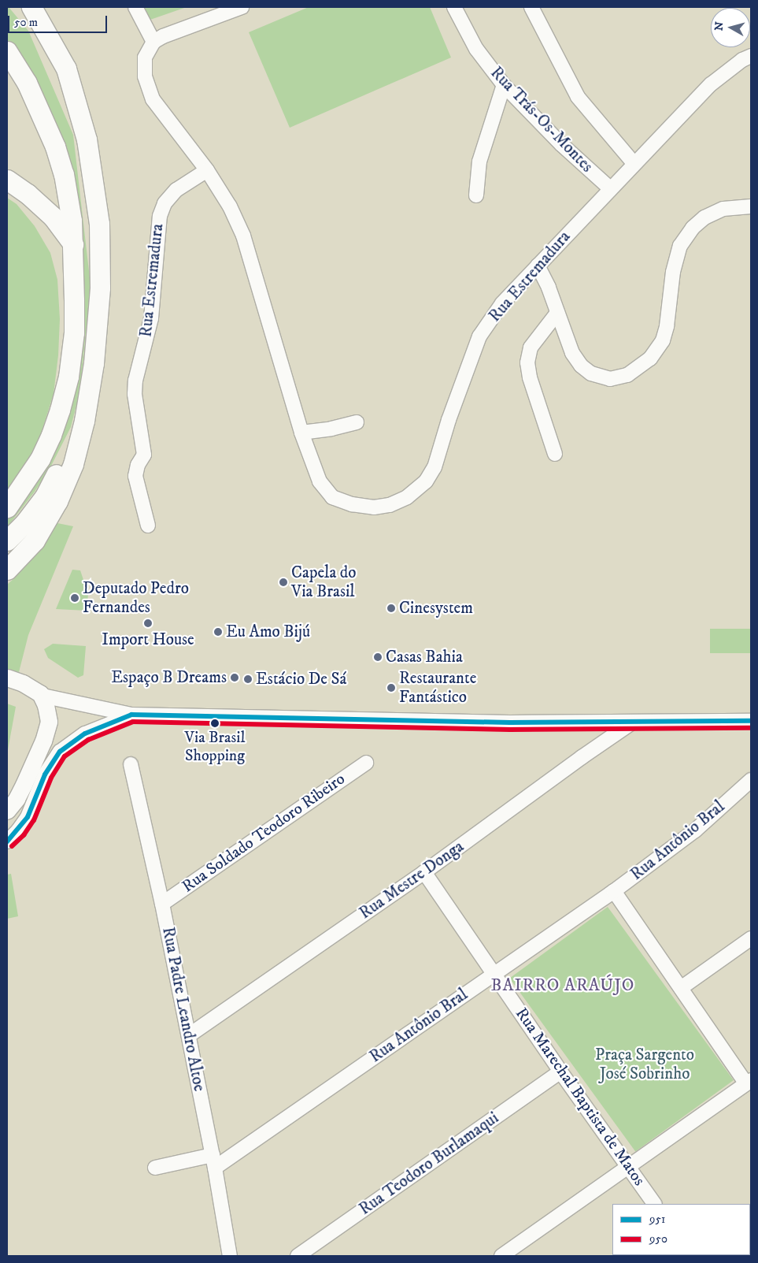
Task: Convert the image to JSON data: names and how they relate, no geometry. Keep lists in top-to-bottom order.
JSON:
{
  "streets": {
    "street": [
      "Rua Trás-Os-Montes",
      "Rua Estremadura",
      "Rua Soldado Teodoro Ribeiro",
      "Rua Antônio Bral",
      "Rua Mestre Donga",
      "Rua Padre Leandro Altoe",
      "Rua Marechal Baptista de Matos",
      "Rua Teodoro Burlamaqui"
    ]
  },
  "crossings": [
    ["Rua Trás-Os-Montes", "Rua Estremadura"],
    ["Rua Soldado Teodoro Ribeiro", "Rua Padre Leandro Altoe"],
    ["Rua Antônio Bral", "Rua Padre Leandro Altoe"],
    ["Rua Antônio Bral", "Rua Marechal Baptista de Matos"],
    ["Rua Mestre Donga", "Rua Padre Leandro Altoe"],
    ["Rua Mestre Donga", "Rua Marechal Baptista de Matos"],
    ["Rua Marechal Baptista de Matos", "Rua Teodoro Burlamaqui"]
  ],
  "districts": ["BAIRRO ARAÚJO"],
  "parks": ["Praça Sargento José Sobrinho"],
  "places": [
    "Capela do Via Brasil",
    "Deputado Pedro Fernandes",
    "Cinesystem",
    "Import House",
    "Eu Amo Bijú",
    "Casas Bahia",
    "Espaço B Dreams",
    "Estácio De Sá",
    "Restaurante Fantástico",
    "Via Brasil Shopping"
  ],
  "lines": ["transit line 951", "transit line 950"],
  "legend": ["951", "950"],
  "scale_bar": "50 m",
  "north": "left"
}
